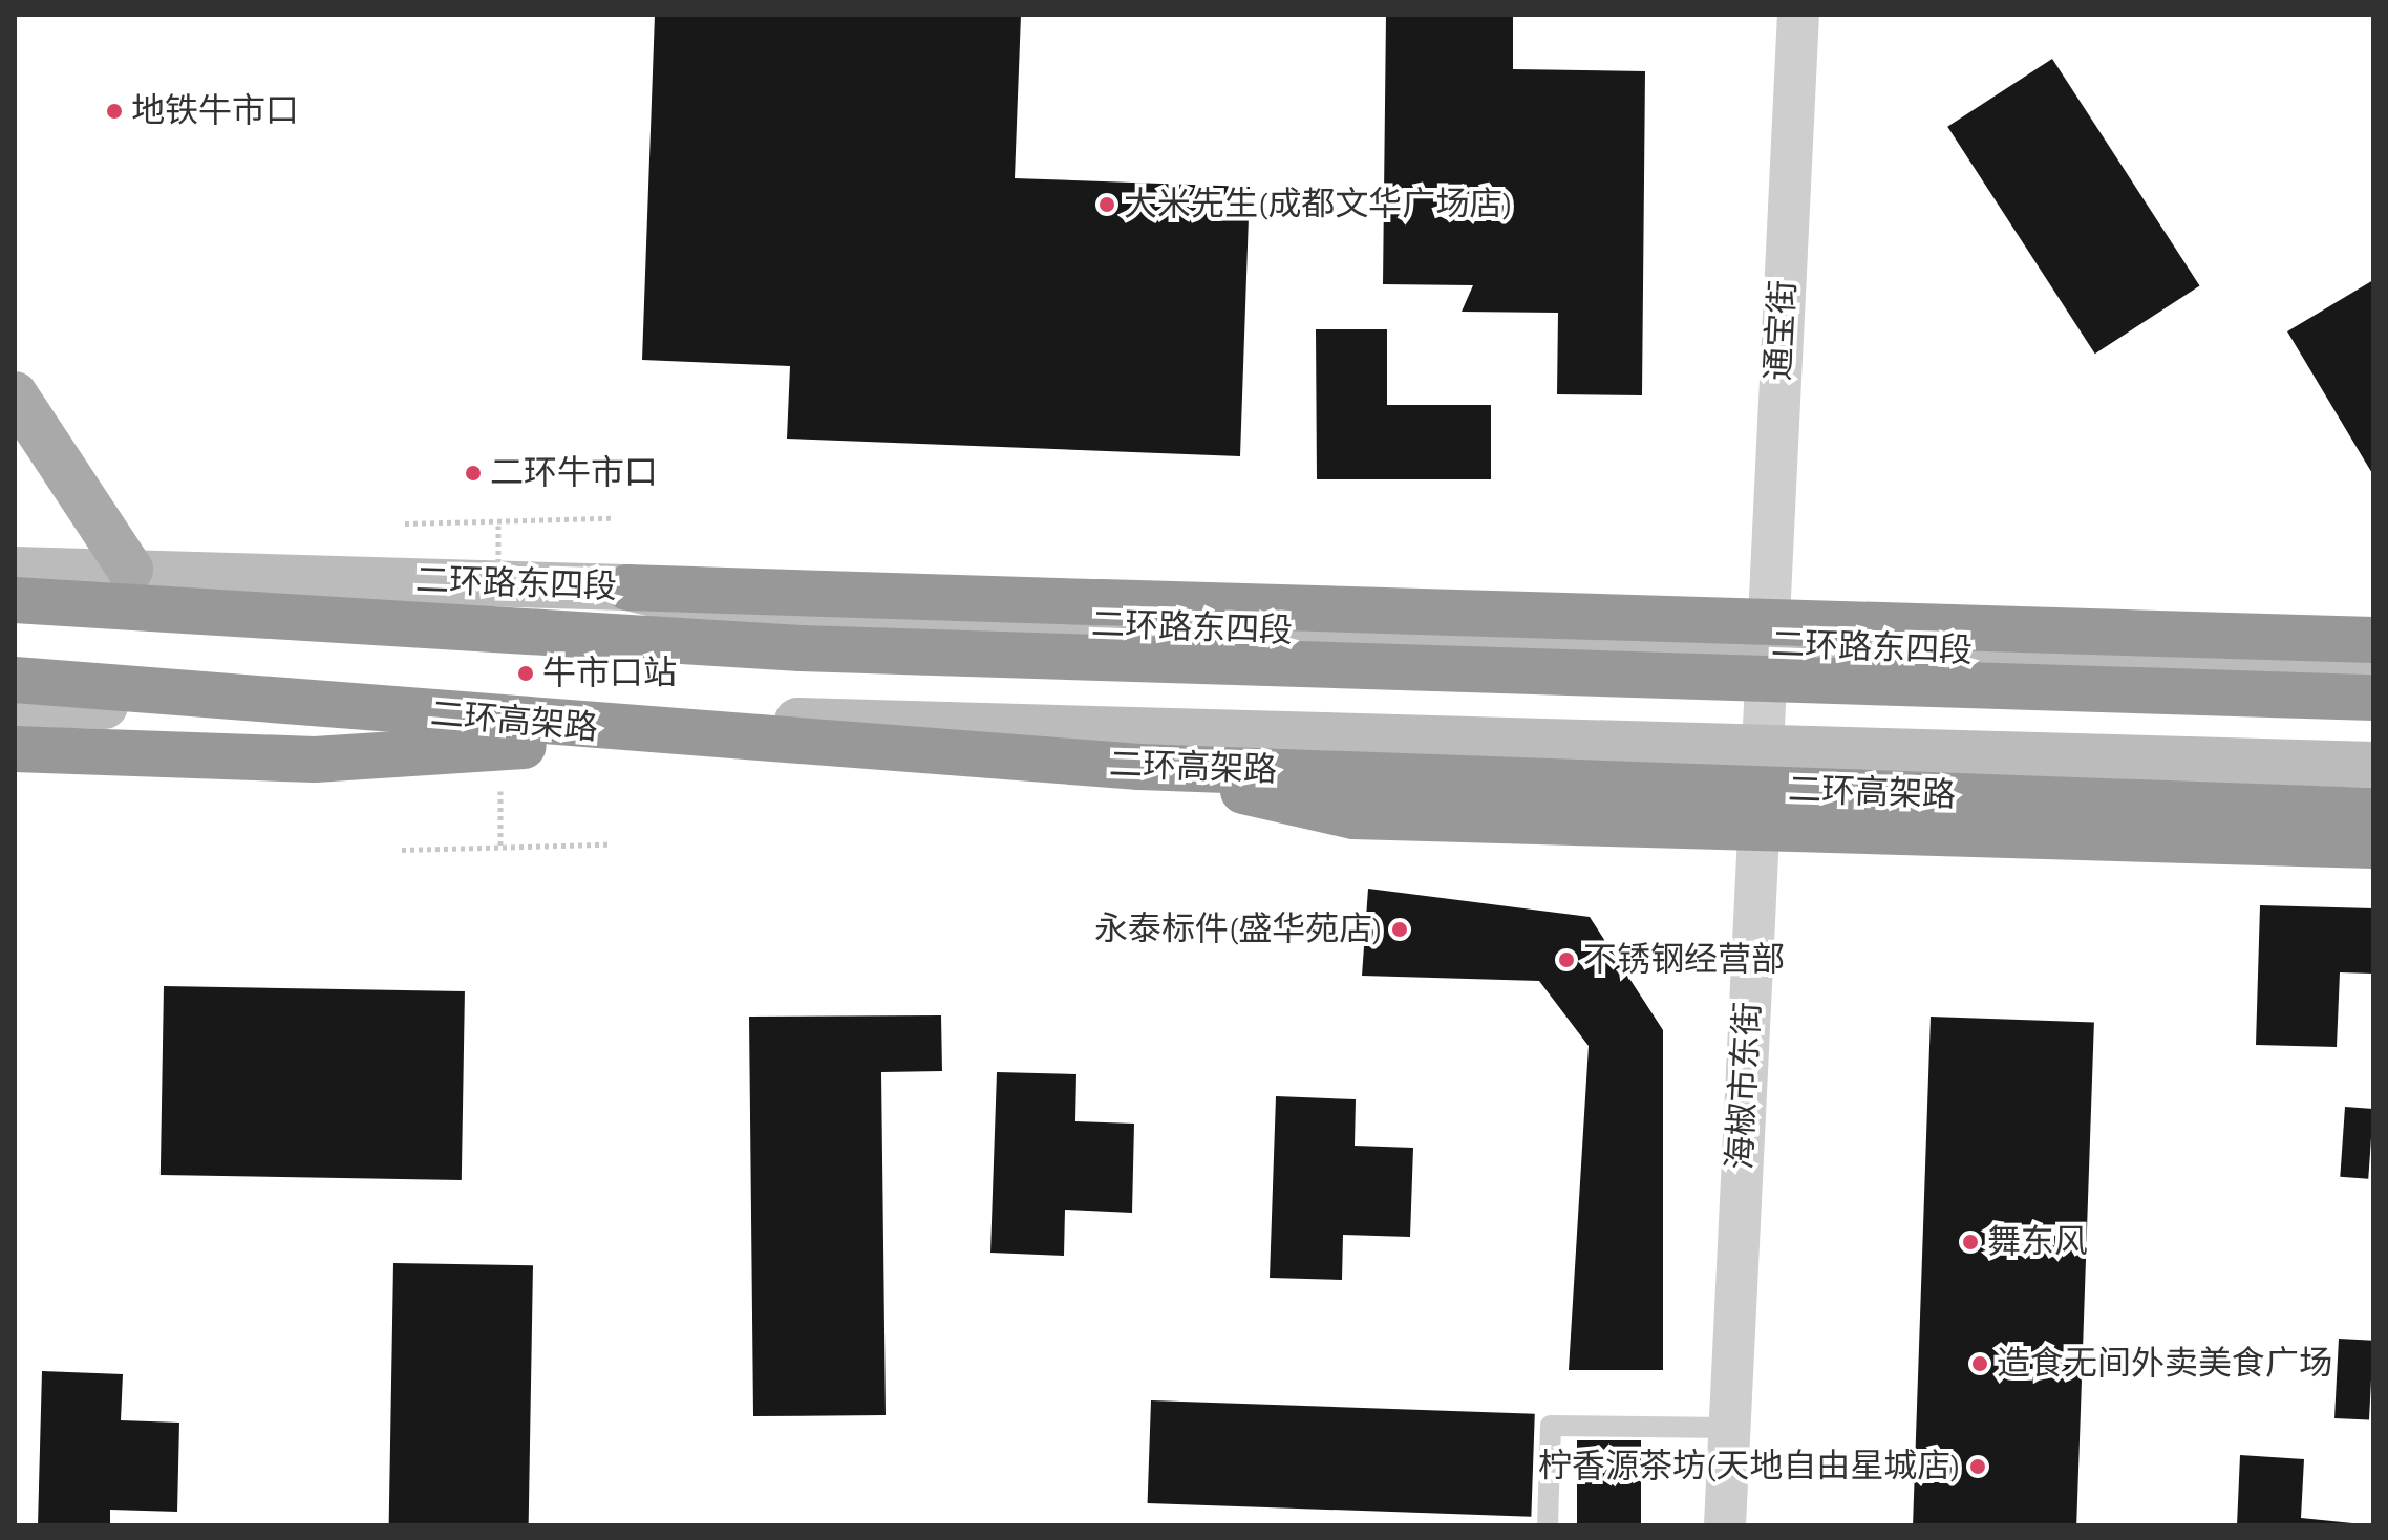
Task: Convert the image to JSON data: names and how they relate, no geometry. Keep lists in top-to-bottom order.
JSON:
{
  "streets": {
    "highway": ["二环高架路"],
    "main road": ["二环路东四段"],
    "street": ["通宝街", "海椒市东街"]
  },
  "crossings": [
    ["通宝街", "二环路东四段"],
    ["通宝街", "海椒市东街"],
    ["二环路东四段", "海椒市东街"]
  ],
  "places": [
    "地铁牛市口",
    "大米先生(成都文华广场店)",
    "二环牛市口",
    "牛市口站",
    "永泰标件(盛华苑店)",
    "不锈钢经营部",
    "舞东风",
    "造食无间外卖美食广场",
    "柠香源茶坊(天地自由星城店)"
  ]
}
